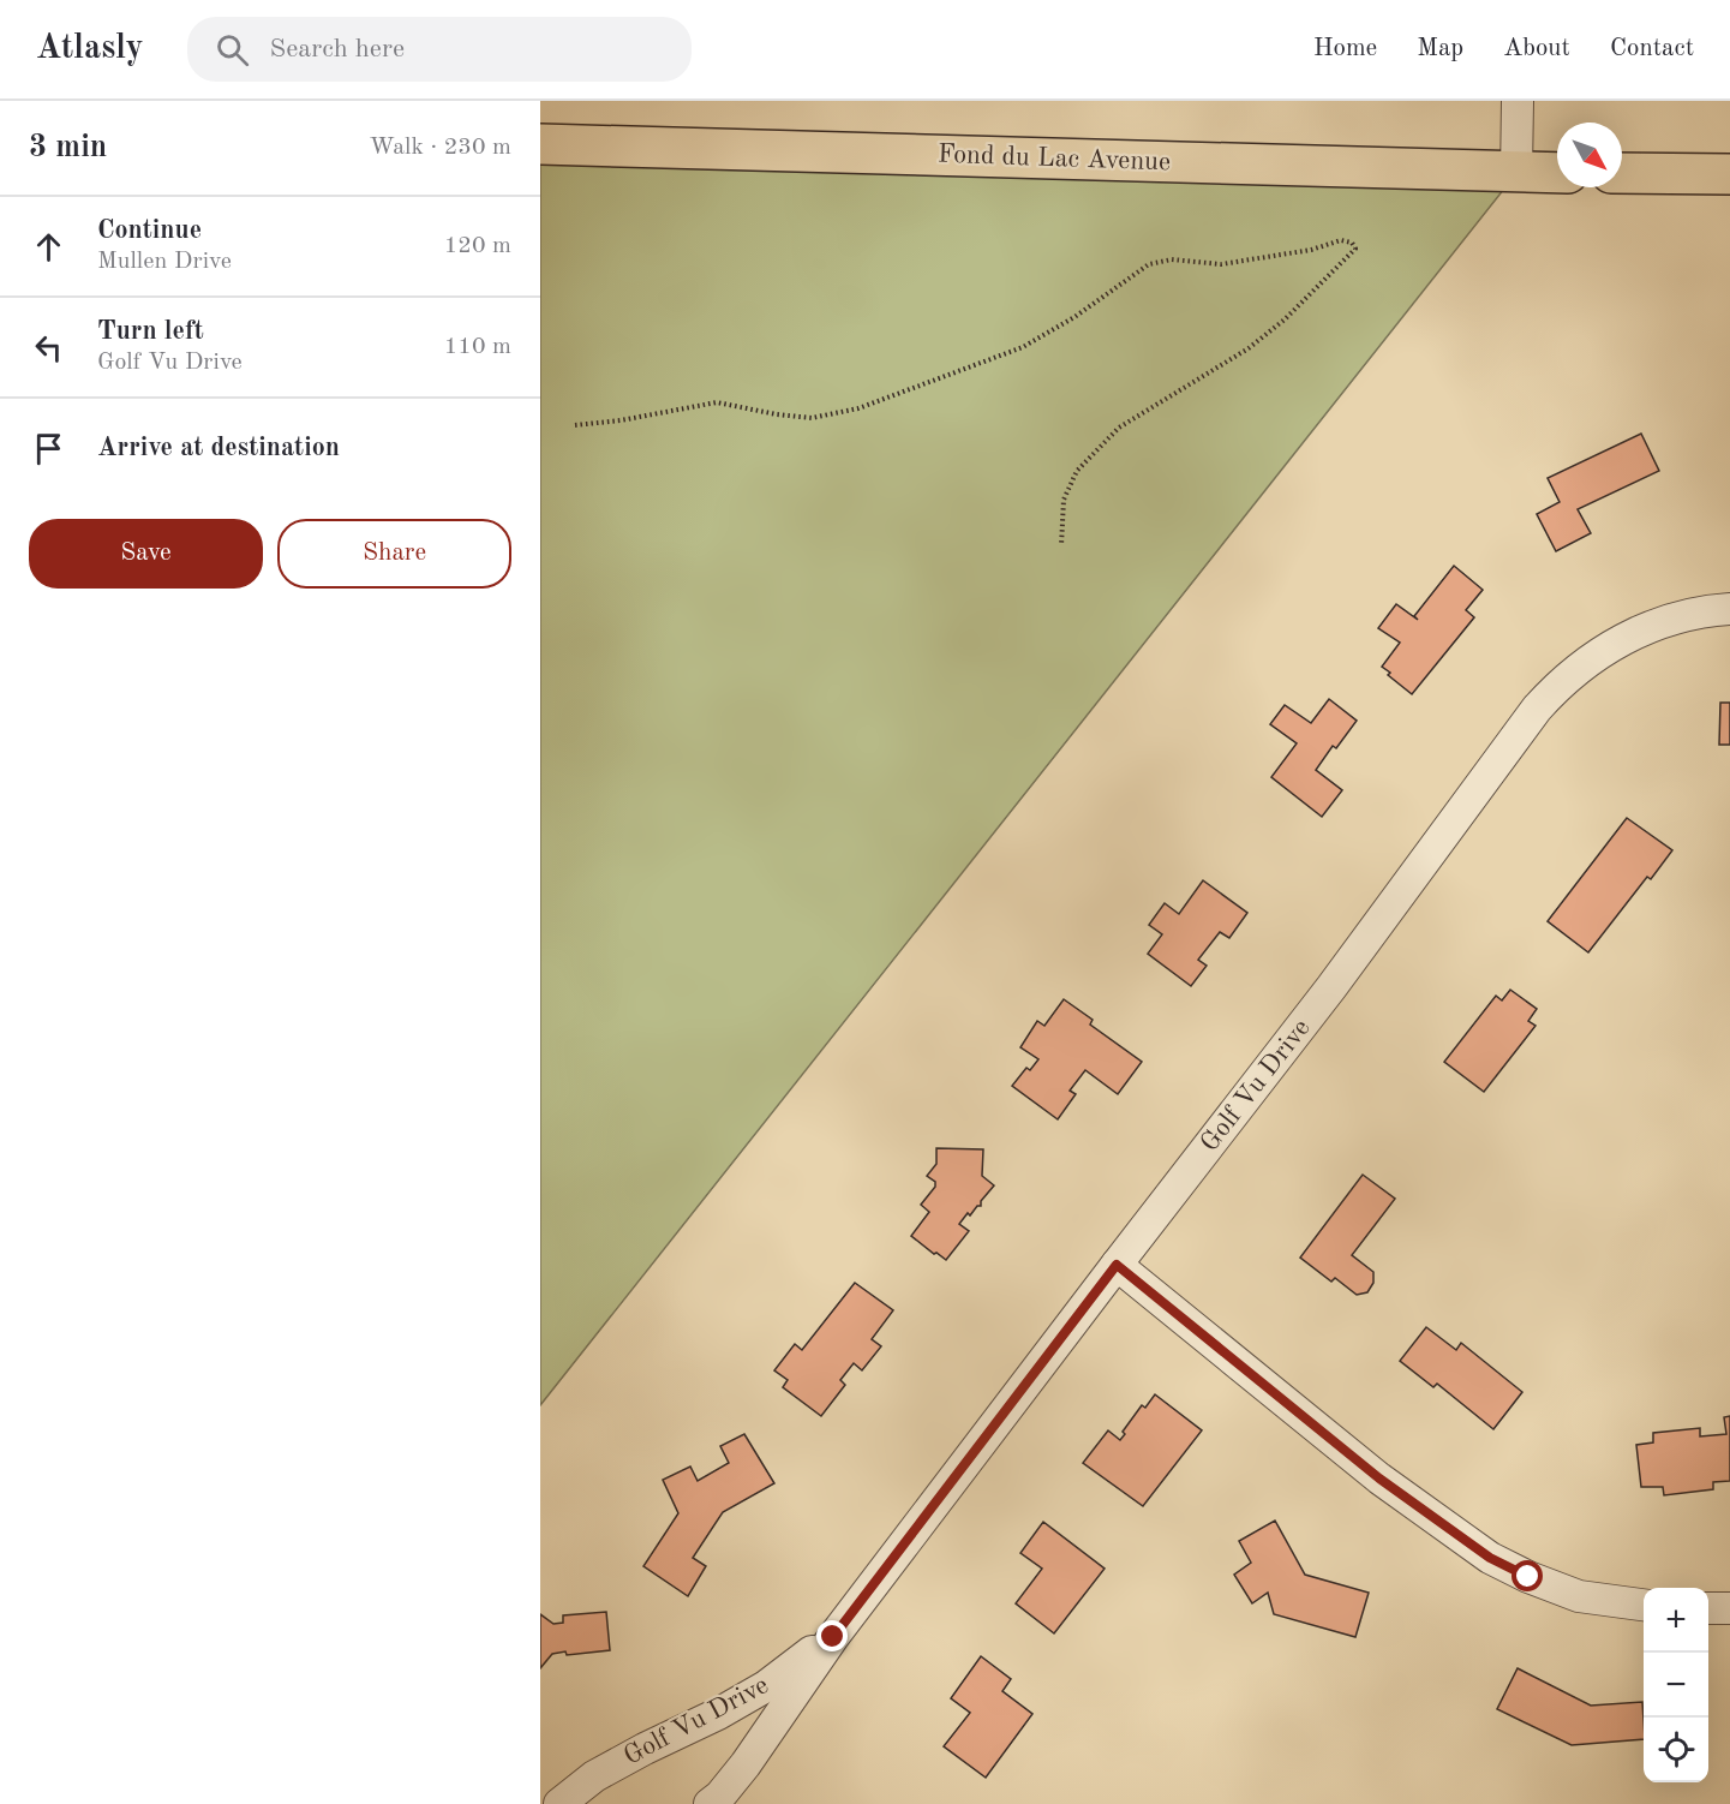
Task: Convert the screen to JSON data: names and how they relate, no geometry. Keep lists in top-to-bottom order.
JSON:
{
  "streets": {
    "main road": ["Fond du Lac Avenue"],
    "street": ["Golf Vu Drive"]
  },
  "north": "bottom right",
  "page": {
    "header": "Atlasly",
    "search": "Search here",
    "nav": [
      "Home",
      "Map",
      "About",
      "Contact"
    ],
    "heading": ["3 min", "Walk · 230 m"],
    "list": [
      ["Continue", "Mullen Drive", "120 m"],
      ["Turn left", "Golf Vu Drive", "110 m"],
      "Arrive at destination"
    ],
    "buttons": ["Save", "Share"],
    "map_buttons": ["+", "−"]
  }
}
